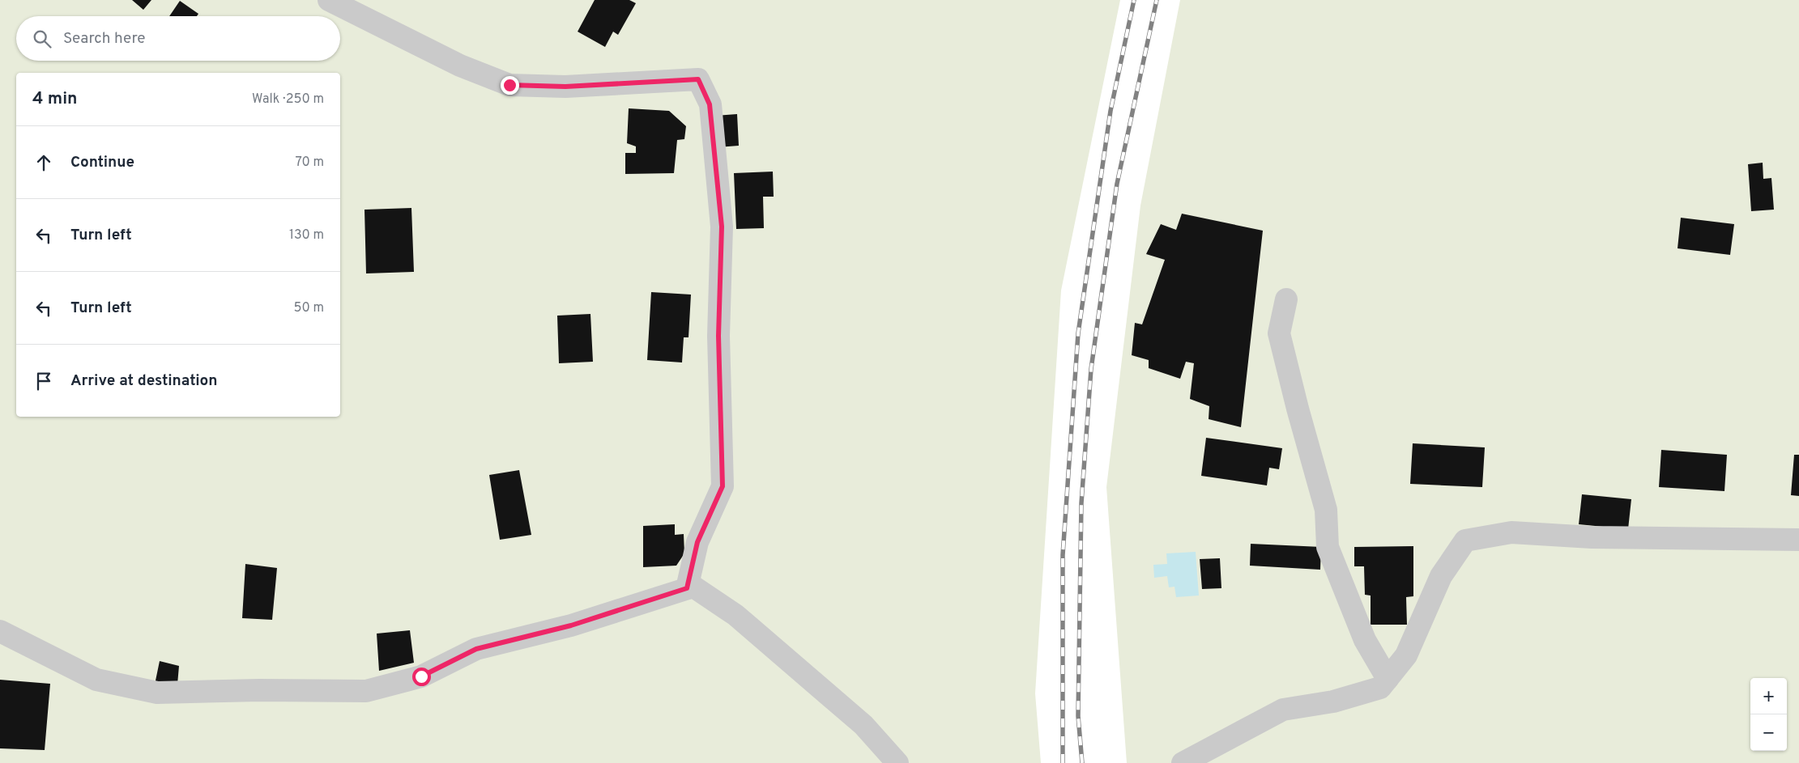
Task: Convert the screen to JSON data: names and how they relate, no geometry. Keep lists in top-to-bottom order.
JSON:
{
  "page": {
    "search": "Search here",
    "heading": ["4 min", "Walk · 250 m"],
    "list": [
      ["Continue", "70 m"],
      ["Turn left", "130 m"],
      ["Turn left", "50 m"],
      "Arrive at destination"
    ],
    "map_buttons": ["+", "−"]
  }
}
